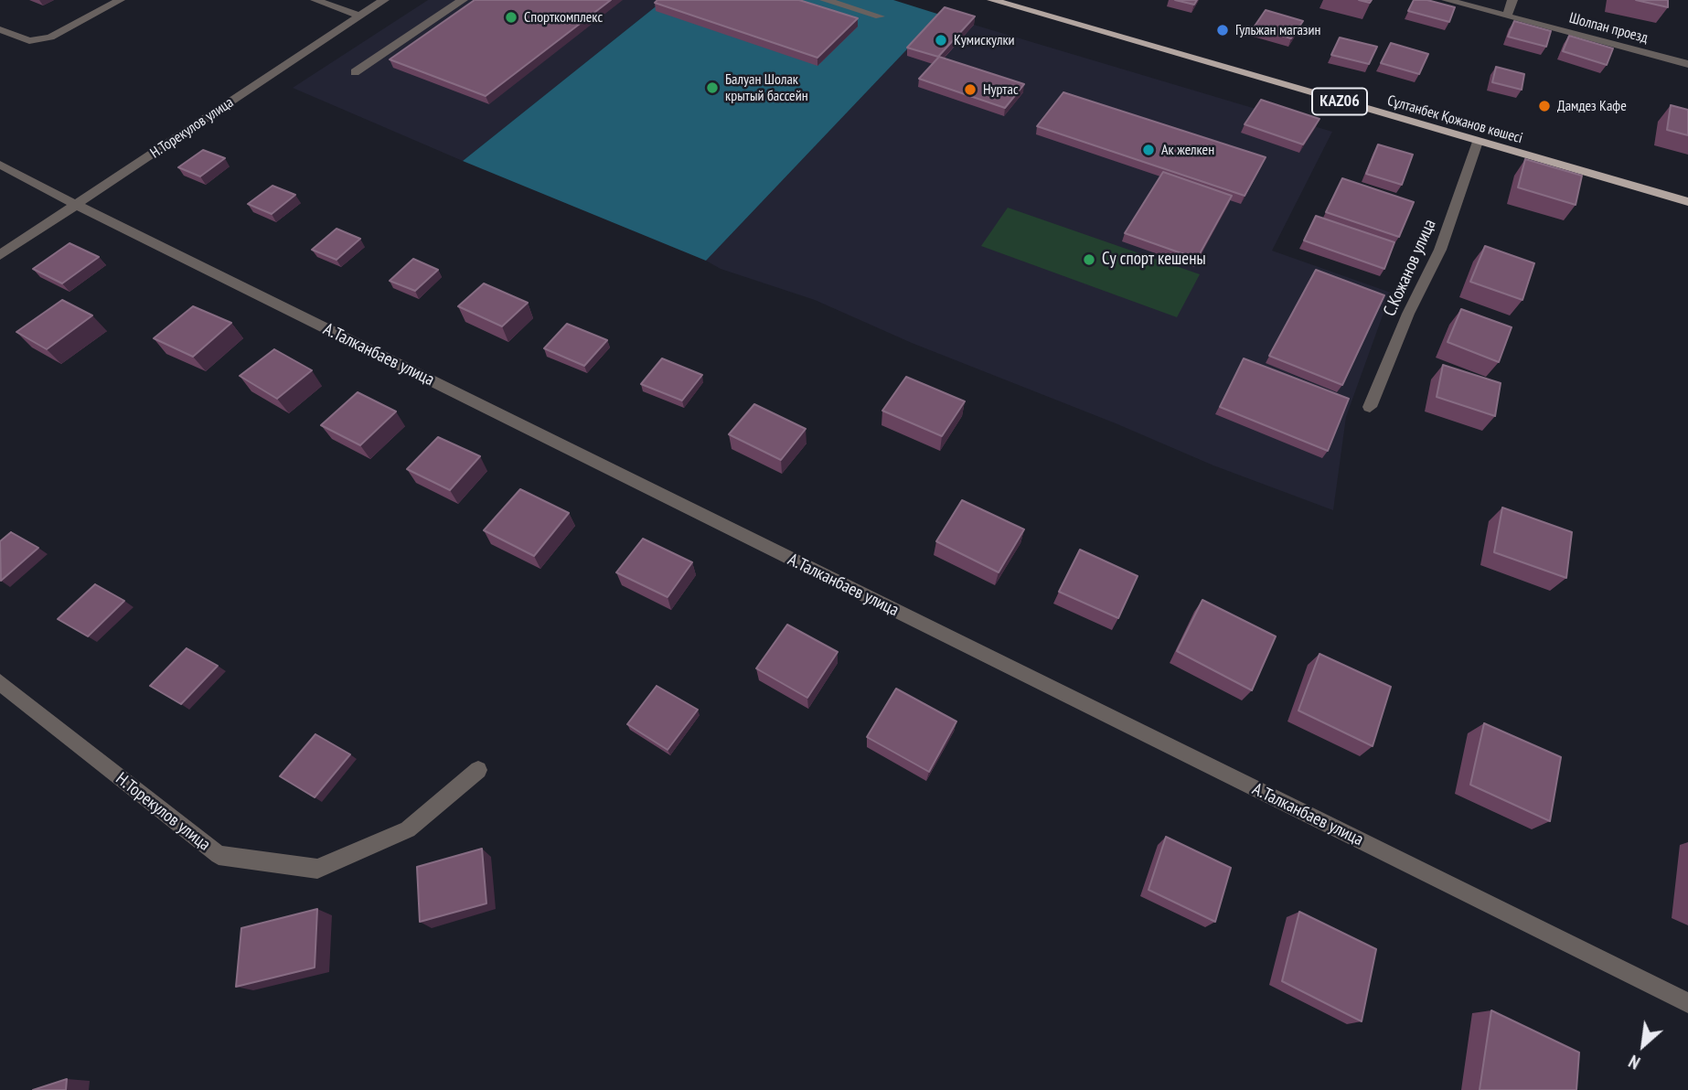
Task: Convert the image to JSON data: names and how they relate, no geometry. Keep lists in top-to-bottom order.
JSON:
{
  "streets": {
    "main road": ["KАZ06", "Сұлтанбек Қожанов көшесі"],
    "street": [
      "Шолпан проезд",
      "Н.Торекулов улица",
      "С.Кожанов улица",
      "А.Талканбаев улица"
    ]
  },
  "crossings": [
    ["Сұлтанбек Қожанов көшесі", "С.Кожанов улица"],
    ["Н.Торекулов улица", "А.Талканбаев улица"]
  ],
  "places": [
    "Спорткомплекс",
    "Гульжан магазин",
    "Кумискулки",
    "Балуан Шолак крытый бассейн",
    "Нуртас",
    "Дамдез Кафе",
    "Ак желкен",
    "Су спорт кешены"
  ],
  "north": "bottom left"
}
